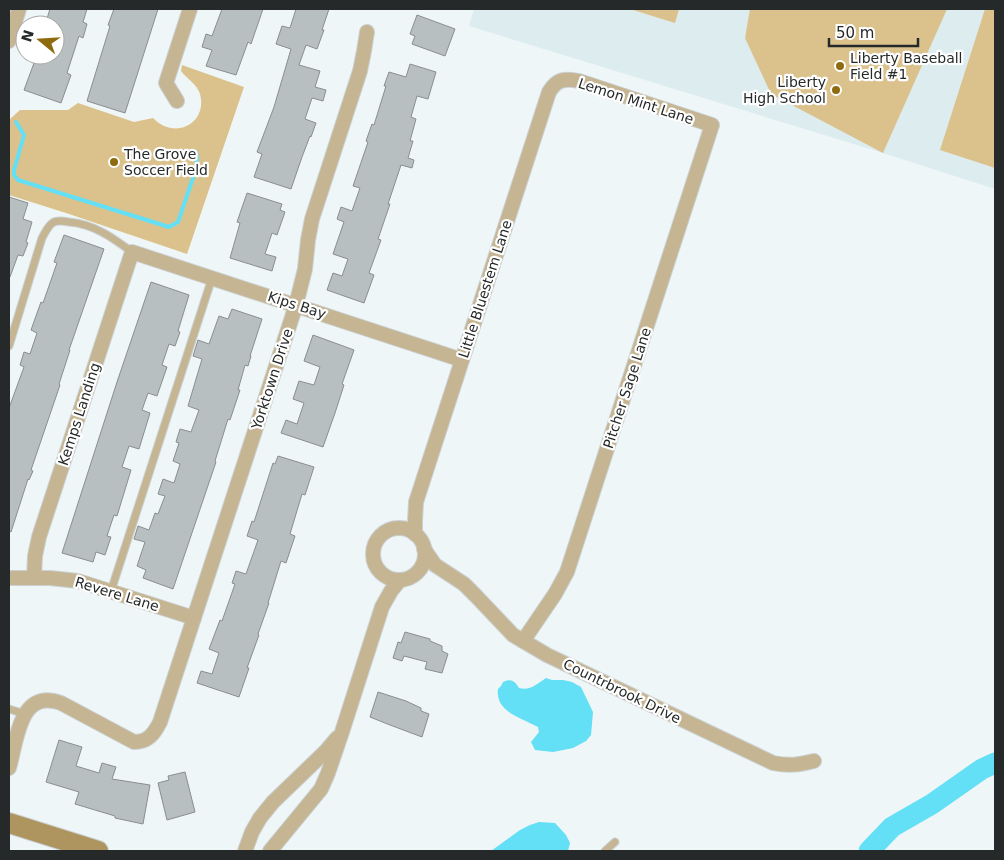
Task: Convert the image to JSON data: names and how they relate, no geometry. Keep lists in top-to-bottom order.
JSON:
{
  "streets": {
    "street": [
      "Lemon Mint Lane",
      "Little Bluestem Lane",
      "Kips Bay",
      "Yorktown Drive",
      "Pitcher Sage Lane",
      "Kemps Landing",
      "Revere Lane",
      "Countrbrook Drive"
    ]
  },
  "crossings": [
    ["Lemon Mint Lane", "Little Bluestem Lane"],
    ["Lemon Mint Lane", "Pitcher Sage Lane"],
    ["Little Bluestem Lane", "Kips Bay"],
    ["Little Bluestem Lane", "Countrbrook Drive"],
    ["Kips Bay", "Yorktown Drive"],
    ["Kips Bay", "Kemps Landing"],
    ["Yorktown Drive", "Revere Lane"],
    ["Pitcher Sage Lane", "Countrbrook Drive"],
    ["Kemps Landing", "Revere Lane"]
  ],
  "places": ["Liberty Baseball Field #1", "Liberty High School", "The Grove Soccer Field"],
  "scale_bar": "50 m",
  "north": "left"
}
